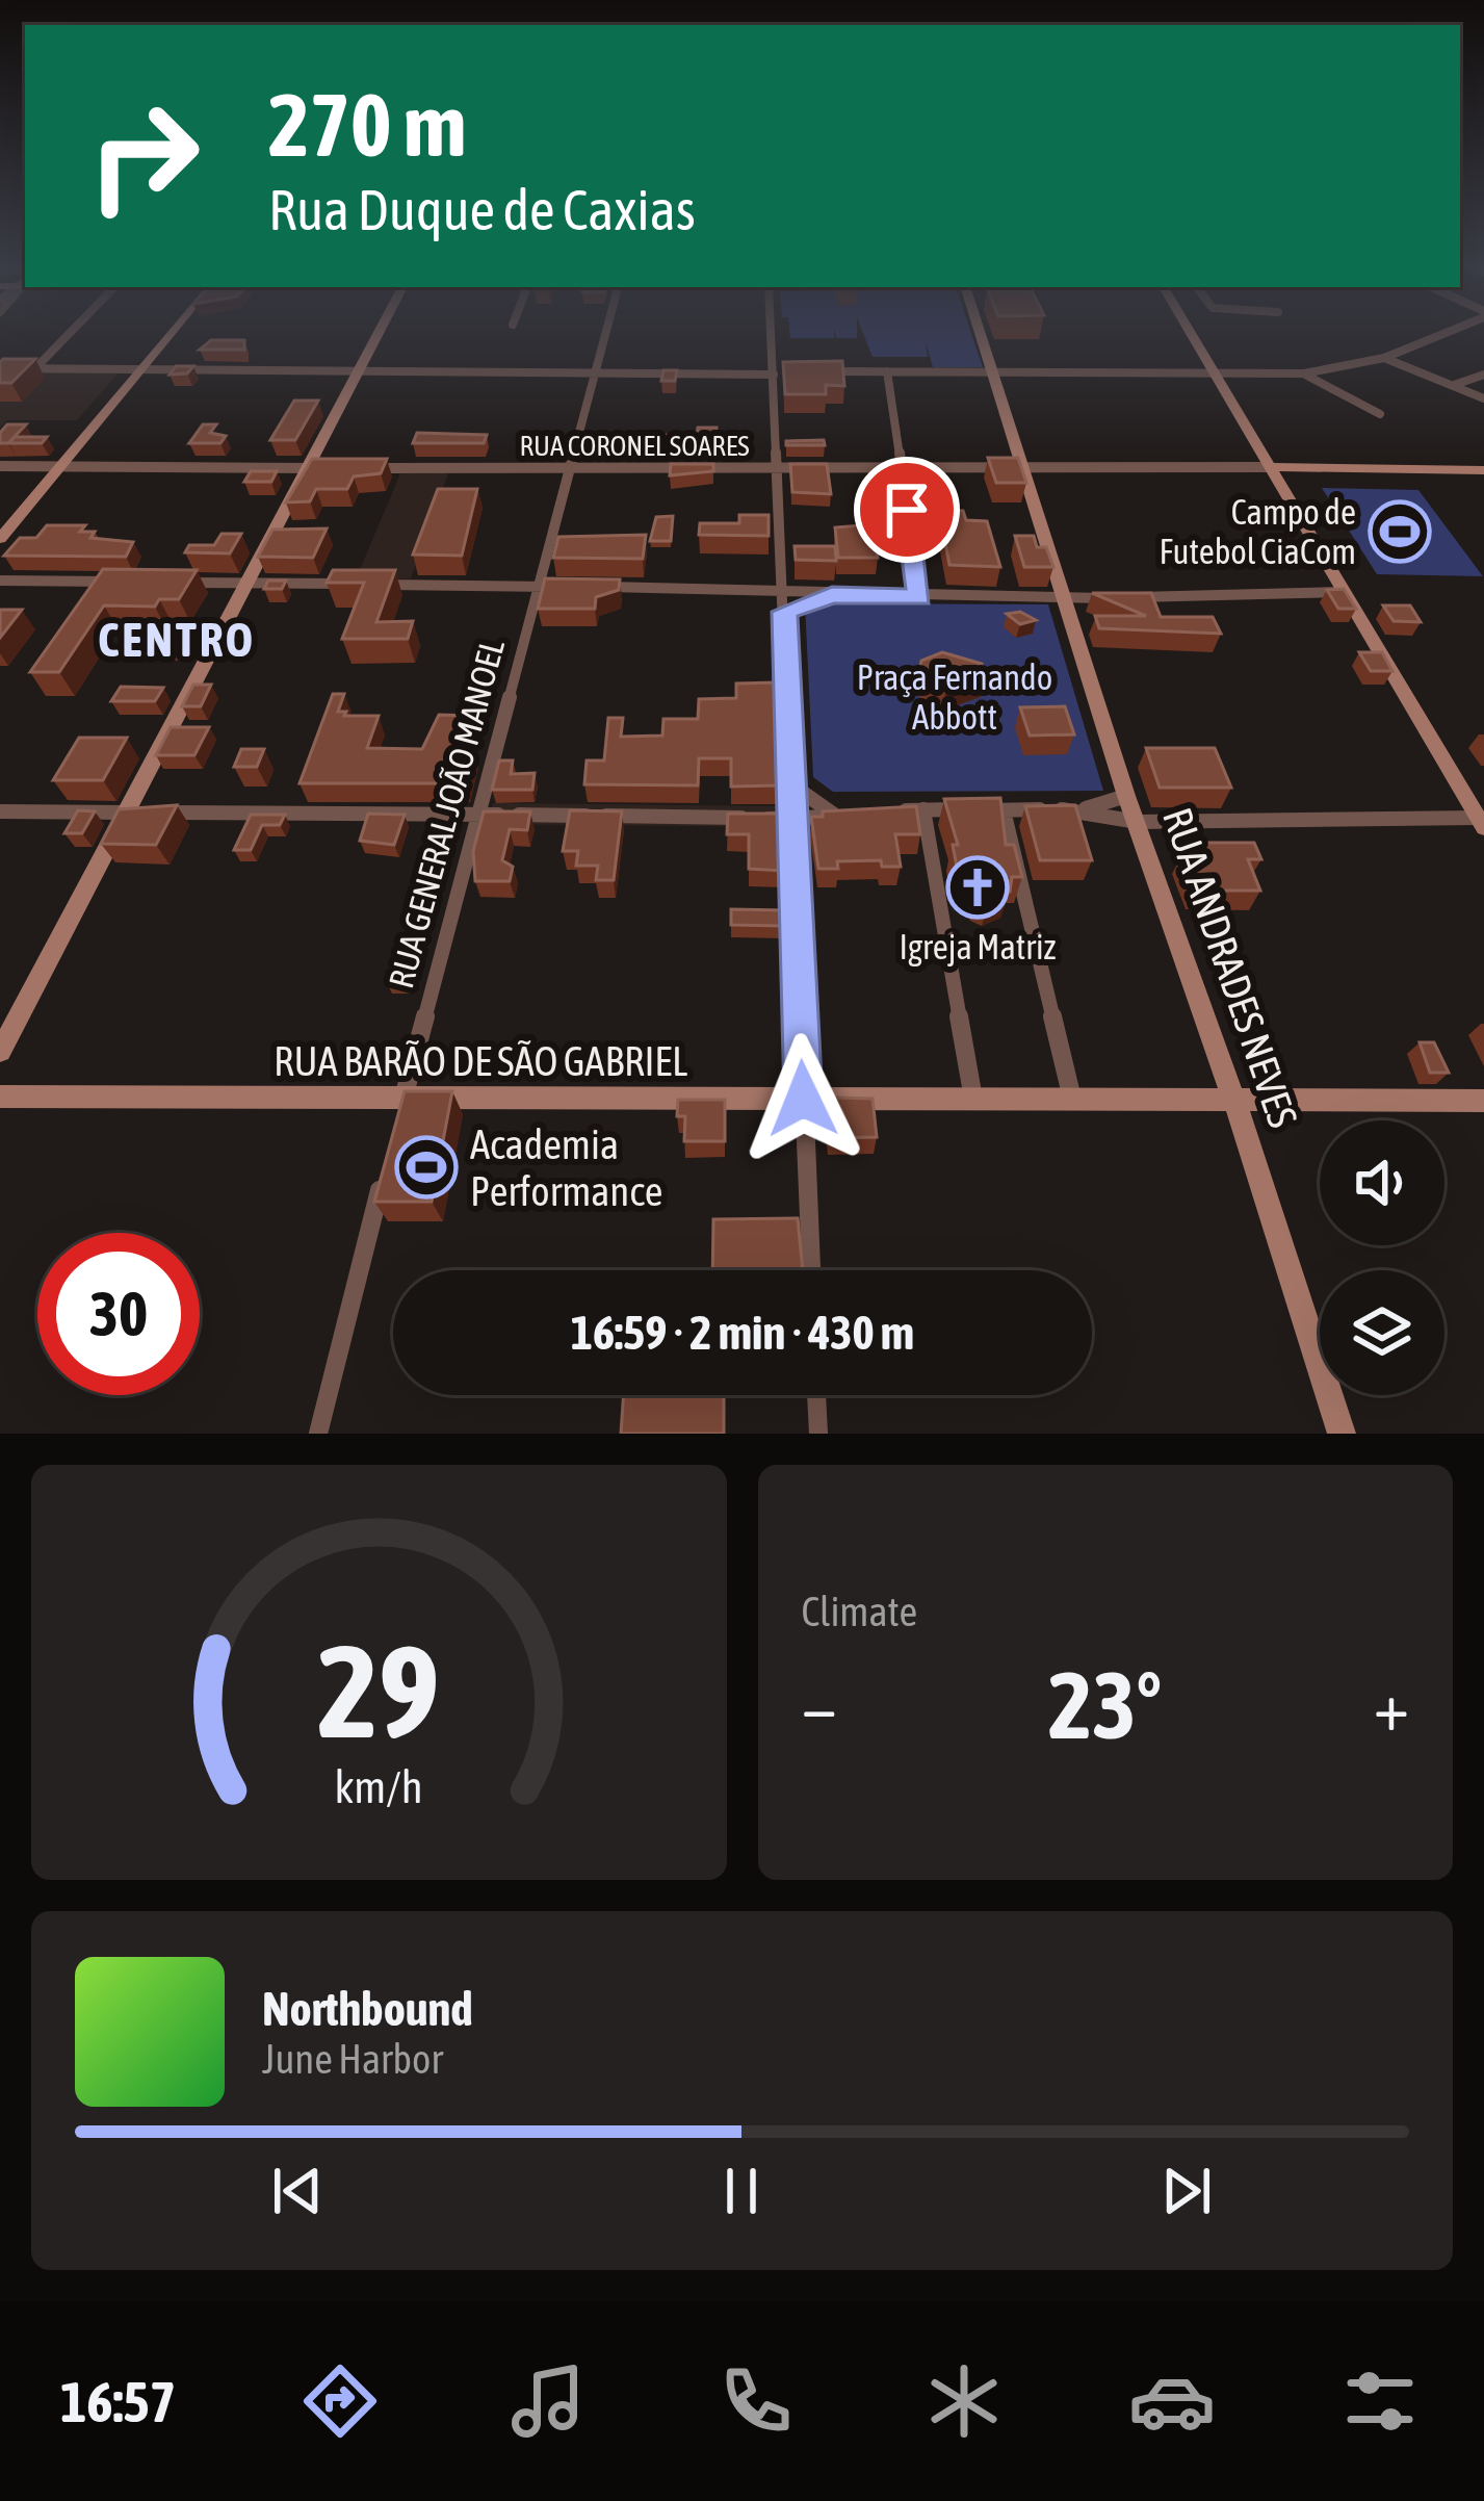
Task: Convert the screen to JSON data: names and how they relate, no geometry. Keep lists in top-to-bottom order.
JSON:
{
  "streets": {
    "main road": ["RUA ANDRADES NEVES", "RUA BARÃO DE SÃO GABRIEL"],
    "street": ["RUA CORONEL SOARES", "RUA GENERAL JOÃO MANOEL"]
  },
  "crossings": [
    ["RUA CORONEL SOARES", "RUA GENERAL JOÃO MANOEL"],
    ["RUA CORONEL SOARES", "RUA ANDRADES NEVES"],
    ["RUA GENERAL JOÃO MANOEL", "RUA BARÃO DE SÃO GABRIEL"],
    ["RUA ANDRADES NEVES", "RUA BARÃO DE SÃO GABRIEL"]
  ],
  "districts": ["CENTRO"],
  "parks": ["Praça Fernando Abbott"],
  "places": {
    "sports": ["Campo de Futebol CiaCom", "Academia Performance"],
    "church": ["Igreja Matriz"]
  },
  "page": {
    "turn": ["270 m", "Rua Duque de Caxias"],
    "limit": "30",
    "trip": "16:59 · 2 min · 430 m",
    "tile": "Climate",
    "heat": ["−", "23°", "+"],
    "song": ["Northbound", "June Harbor"],
    "tabs": "16:57",
    "gauge": ["29", "km/h"]
  }
}
